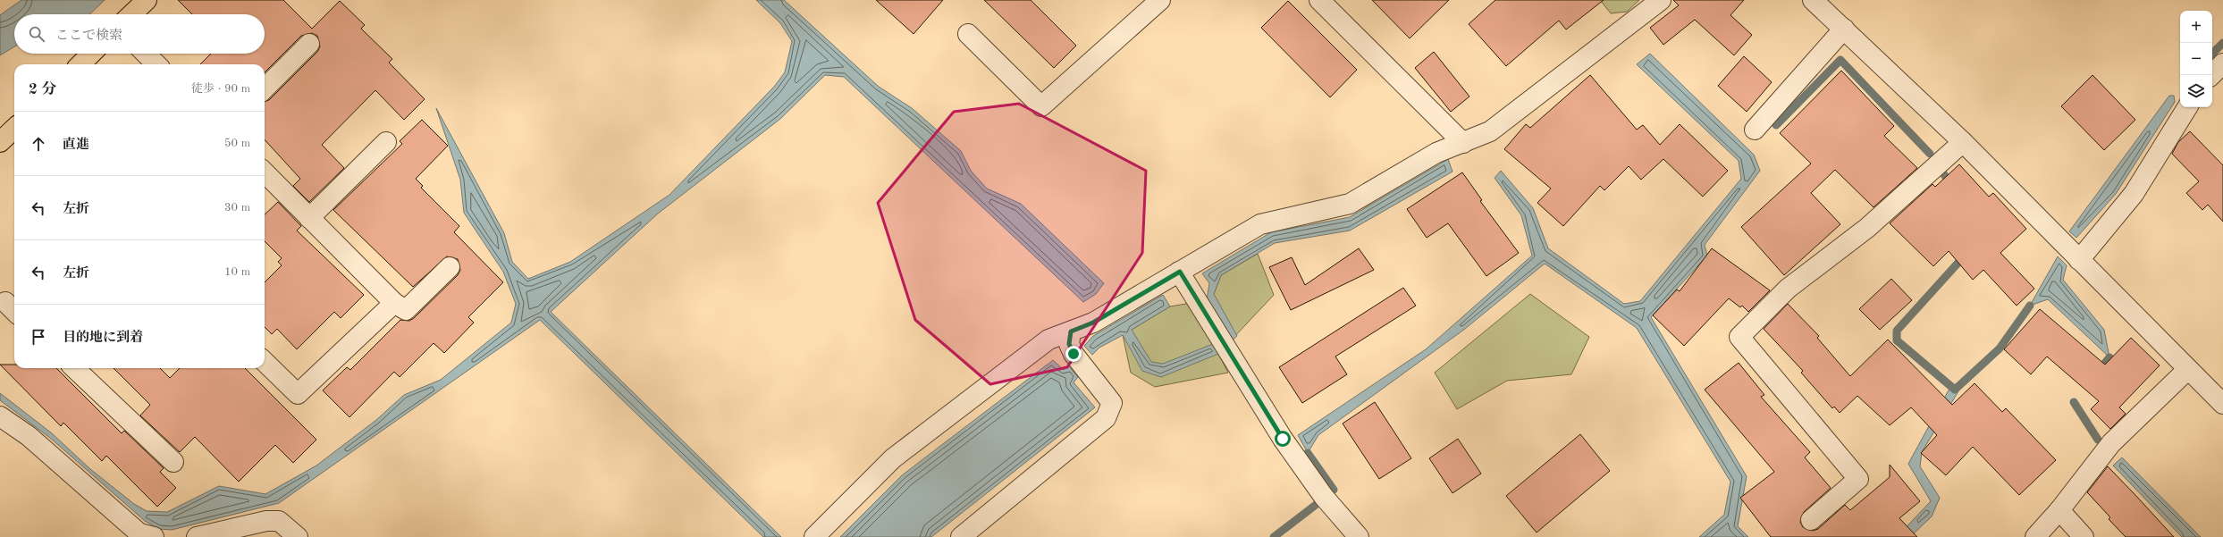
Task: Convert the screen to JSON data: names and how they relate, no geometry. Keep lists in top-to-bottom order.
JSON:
{
  "page": {
    "map_buttons": ["+", "−"],
    "search": "ここで検索",
    "heading": ["2 分", "徒歩 · 90 m"],
    "list": [
      ["直進", "50 m"],
      ["左折", "30 m"],
      ["左折", "10 m"],
      "目的地に到着"
    ]
  }
}
